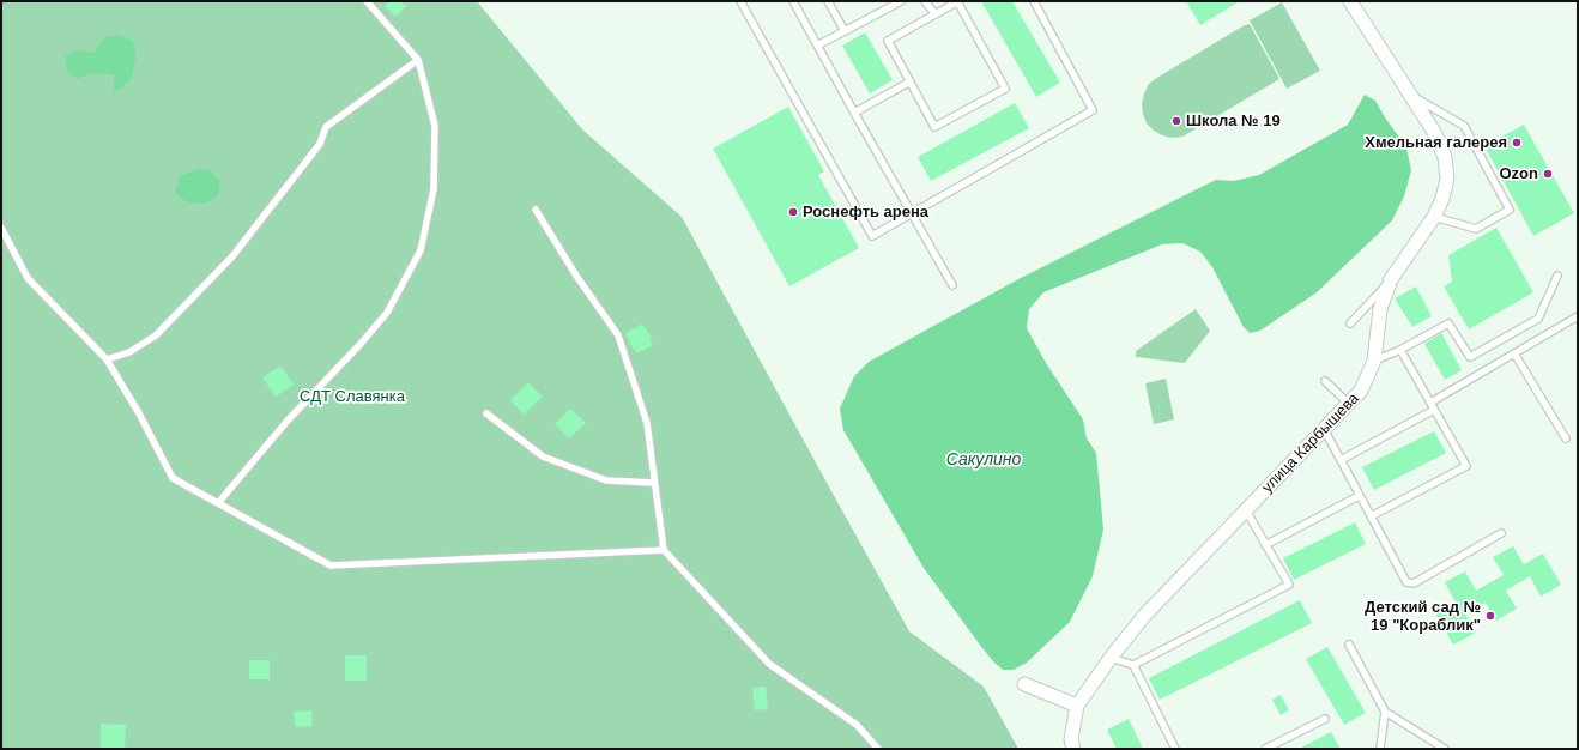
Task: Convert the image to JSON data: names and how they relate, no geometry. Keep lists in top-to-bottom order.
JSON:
{
  "streets": {
    "street": ["улица Карбышева"]
  },
  "water": ["Сакулино"],
  "parks": ["СДТ Славянка"],
  "places": [
    "Школа № 19",
    "Хмельная галерея",
    "Ozon",
    "Роснефть арена",
    "Детский сад № 19 \"Кораблик\""
  ]
}
